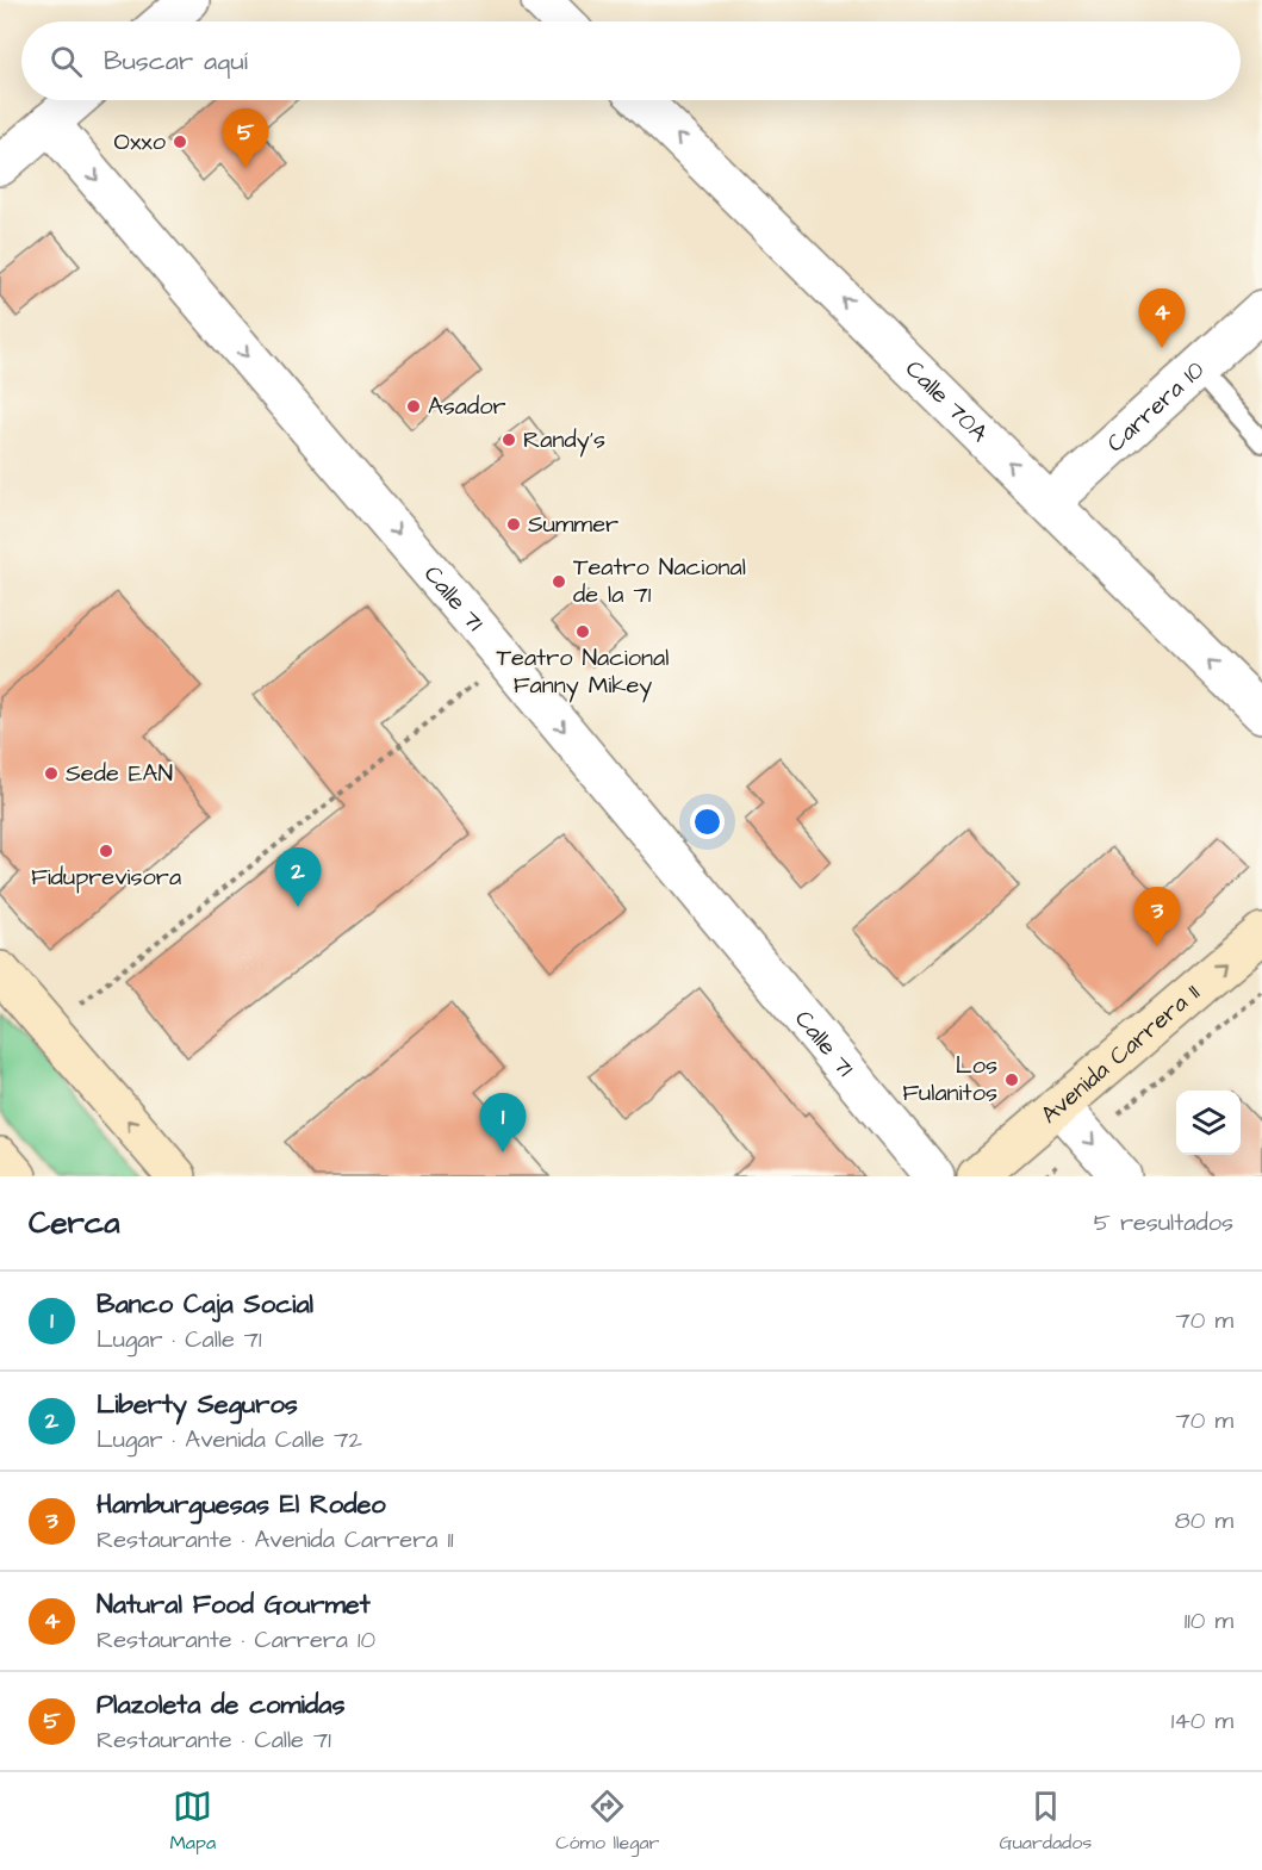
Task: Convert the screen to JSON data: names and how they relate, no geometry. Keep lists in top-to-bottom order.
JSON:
{
  "streets": {
    "main road": ["Avenida Carrera 11"],
    "street": ["Calle 70A", "Carrera 10", "Calle 71"]
  },
  "crossings": [
    ["Calle 70A", "Carrera 10"]
  ],
  "one_way": ["Calle 70A", "Calle 71", "Avenida Carrera 11"],
  "places": [
    "Oxxo",
    "Asador",
    "Randy's",
    "Summer",
    "Teatro Nacional de la 71",
    "Teatro Nacional Fanny Mikey",
    "Sede EAN",
    "Fiduprevisora",
    "Los Fulanitos"
  ],
  "page": {
    "search": "Buscar aquí",
    "pins": [
      "5",
      "4",
      "2",
      "3",
      "1"
    ],
    "heading": ["Cerca", "5 resultados"],
    "list": [
      {
        "mark": "1",
        "name": "Banco Caja Social",
        "note": "Lugar · Calle 71",
        "value": "70 m"
      },
      {
        "mark": "2",
        "name": "Liberty Seguros",
        "note": "Lugar · Avenida Calle 72",
        "value": "70 m"
      },
      {
        "mark": "3",
        "name": "Hamburguesas El Rodeo",
        "note": "Restaurante · Avenida Carrera 11",
        "value": "80 m"
      },
      {
        "mark": "4",
        "name": "Natural Food Gourmet",
        "note": "Restaurante · Carrera 10",
        "value": "110 m"
      },
      {
        "mark": "5",
        "name": "Plazoleta de comidas",
        "note": "Restaurante · Calle 71",
        "value": "140 m"
      }
    ],
    "nav": ["Mapa", "Cómo llegar", "Guardados"]
  }
}
